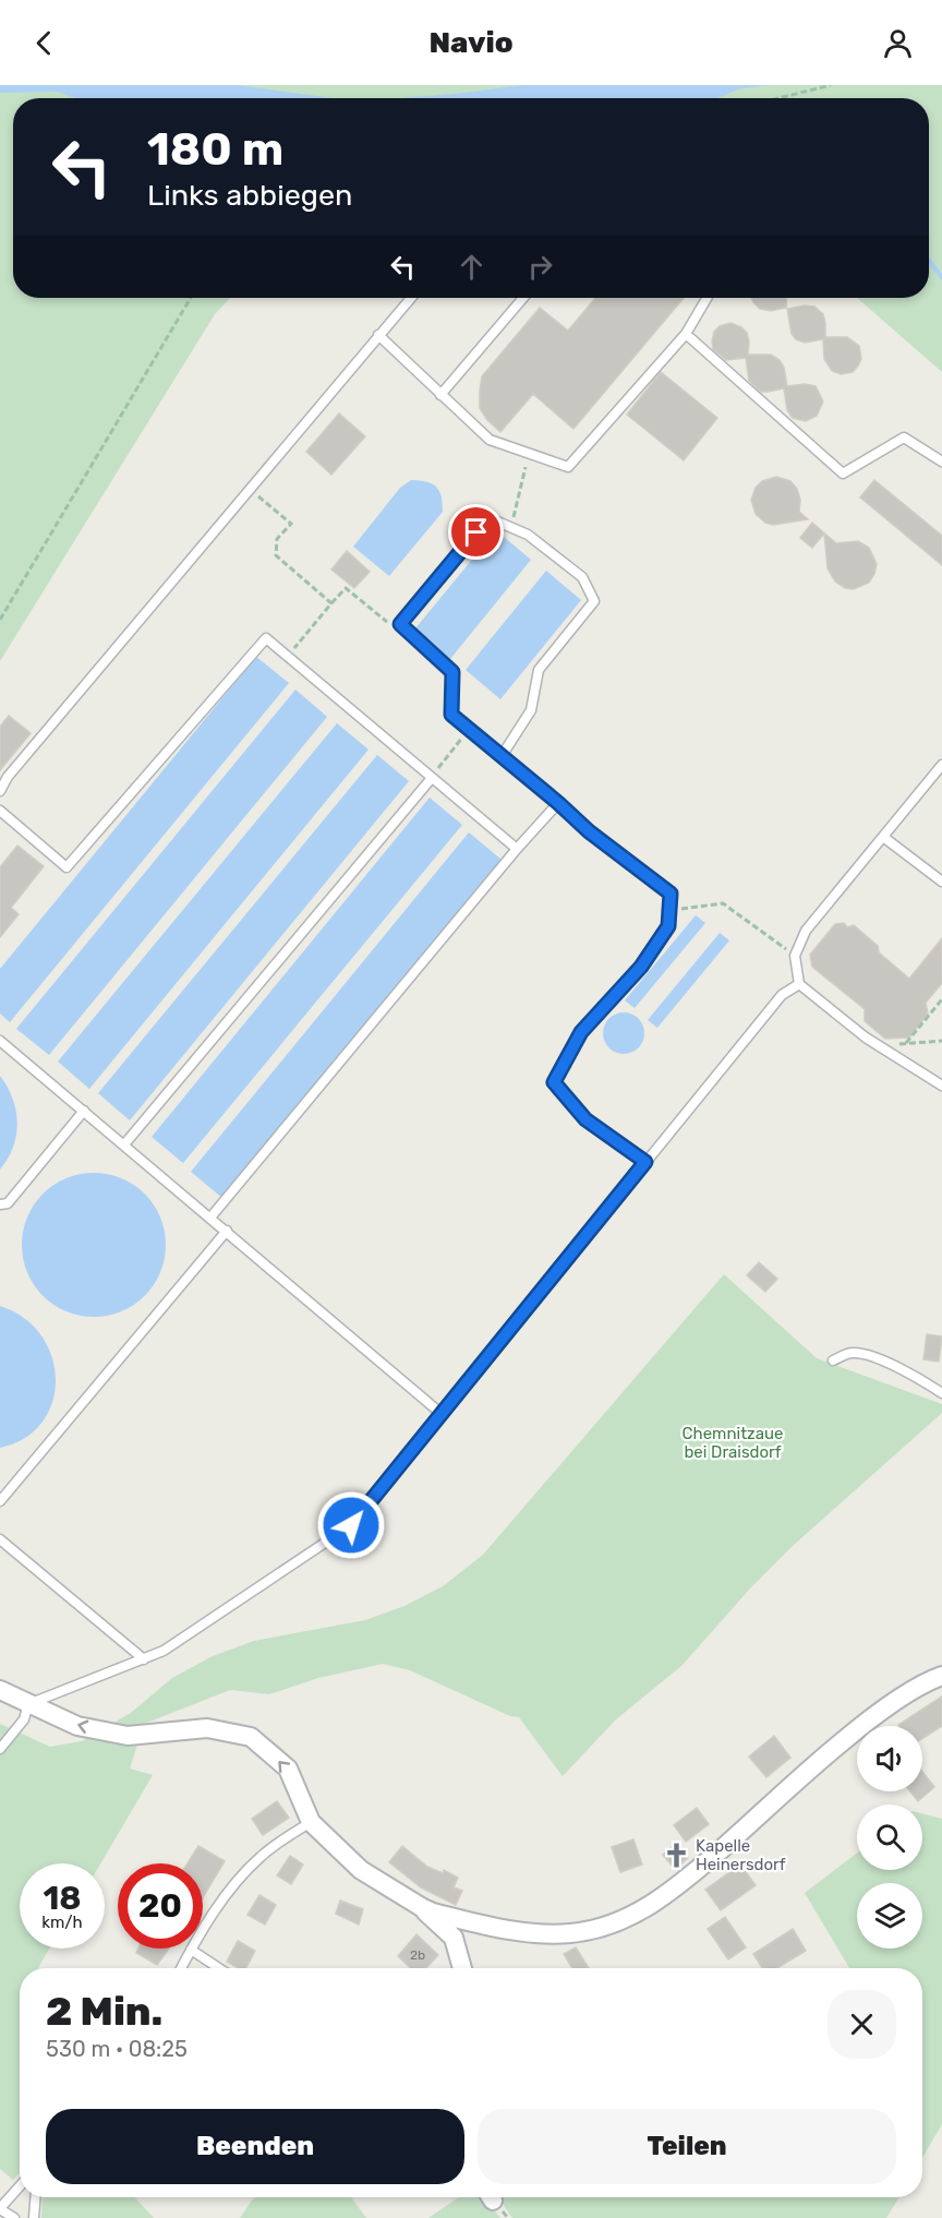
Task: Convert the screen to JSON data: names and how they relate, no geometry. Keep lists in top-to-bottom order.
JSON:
{
  "parks": ["Chemnitzaue bei Draisdorf"],
  "places": {
    "church": ["Kapelle Heinersdorf"]
  },
  "house_numbers": ["2b"],
  "page": {
    "header": "Navio",
    "turn": ["180 m", "Links abbiegen"],
    "speed": "18 km/h",
    "limit": "20",
    "heading": ["2 Min.", "530 m · 08:25"],
    "buttons": ["Beenden", "Teilen"]
  }
}
